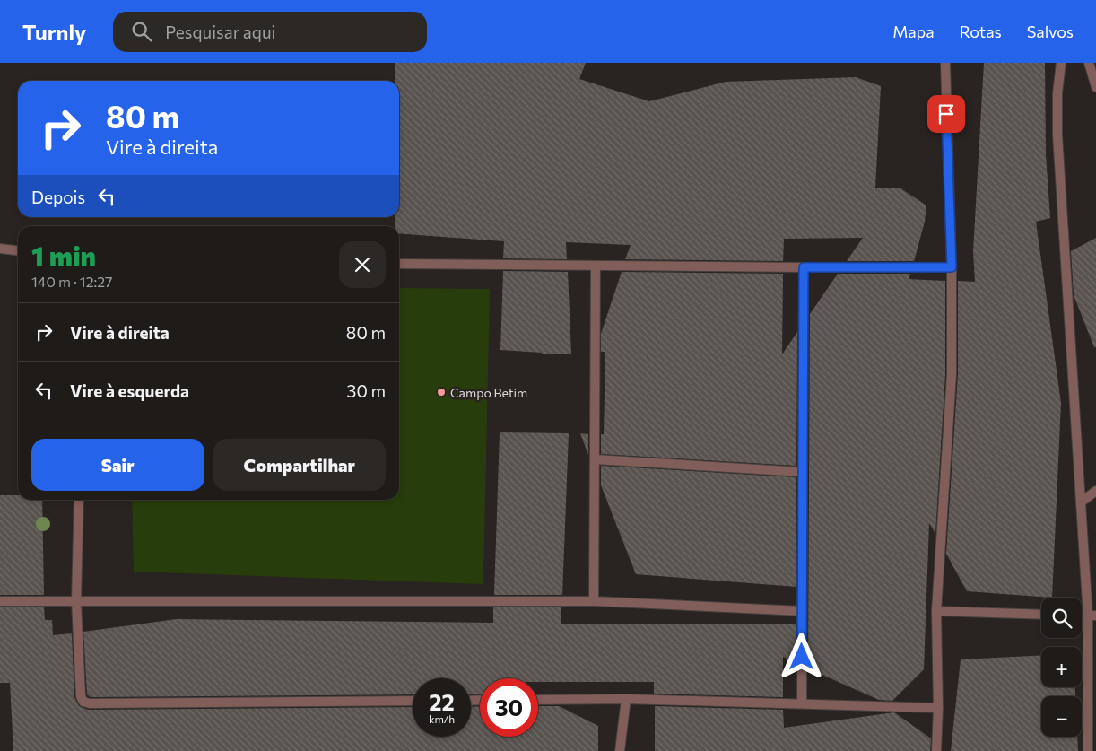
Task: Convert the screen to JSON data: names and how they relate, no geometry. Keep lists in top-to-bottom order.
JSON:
{
  "places": ["Campo Betim"],
  "page": {
    "header": "Turnly",
    "search": "Pesquisar aqui",
    "nav": ["Mapa", "Rotas", "Salvos"],
    "turn": ["80 m", "Vire à direita"],
    "then": "Depois",
    "heading": ["1 min", "140 m · 12:27"],
    "list": [
      {
        "name": "Vire à direita",
        "value": "80 m"
      },
      {
        "name": "Vire à esquerda",
        "value": "30 m"
      }
    ],
    "buttons": ["Sair", "Compartilhar"],
    "map_buttons": ["+", "−"],
    "speed": "22 km/h",
    "limit": "30"
  }
}
